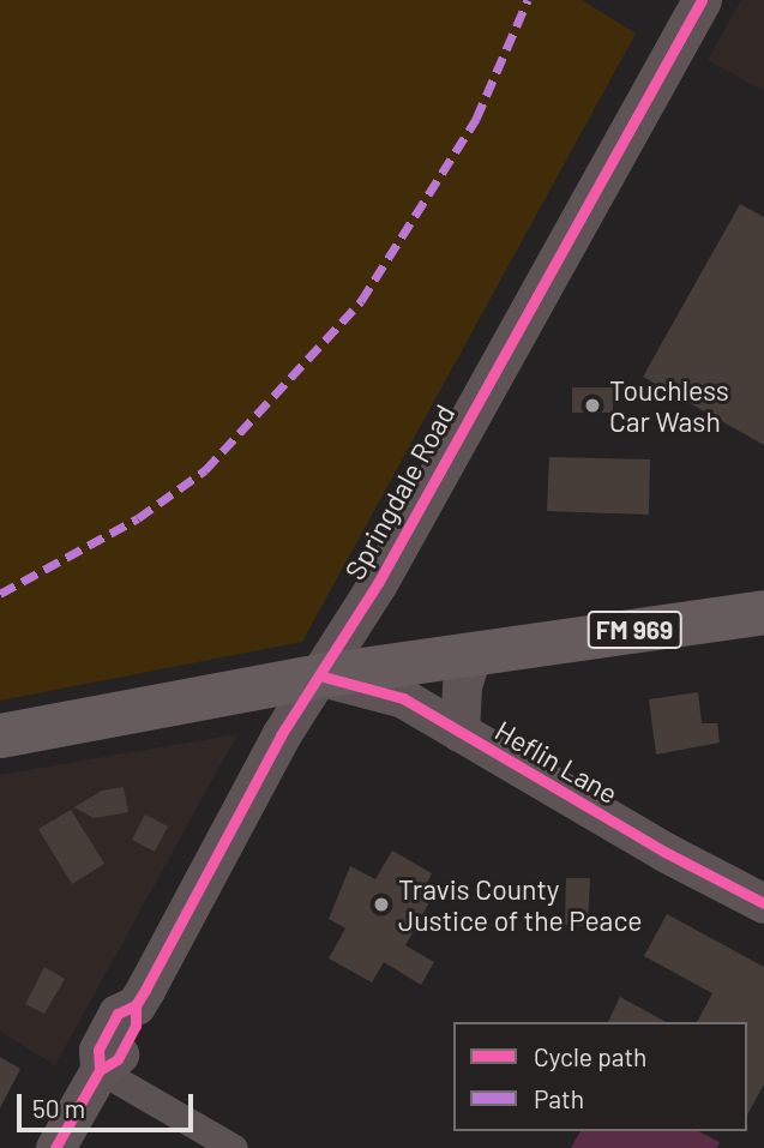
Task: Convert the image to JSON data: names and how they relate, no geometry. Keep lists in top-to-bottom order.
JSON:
{
  "streets": {
    "main road": ["Springdale Road", "FM 969", "Heflin Lane"]
  },
  "crossings": [
    ["Springdale Road", "FM 969"],
    ["Springdale Road", "Heflin Lane"],
    ["FM 969", "Heflin Lane"]
  ],
  "places": ["Touchless Car Wash", "Travis County Justice of the Peace"],
  "legend": ["Cycle path", "Path"],
  "scale_bar": "50 m"
}
